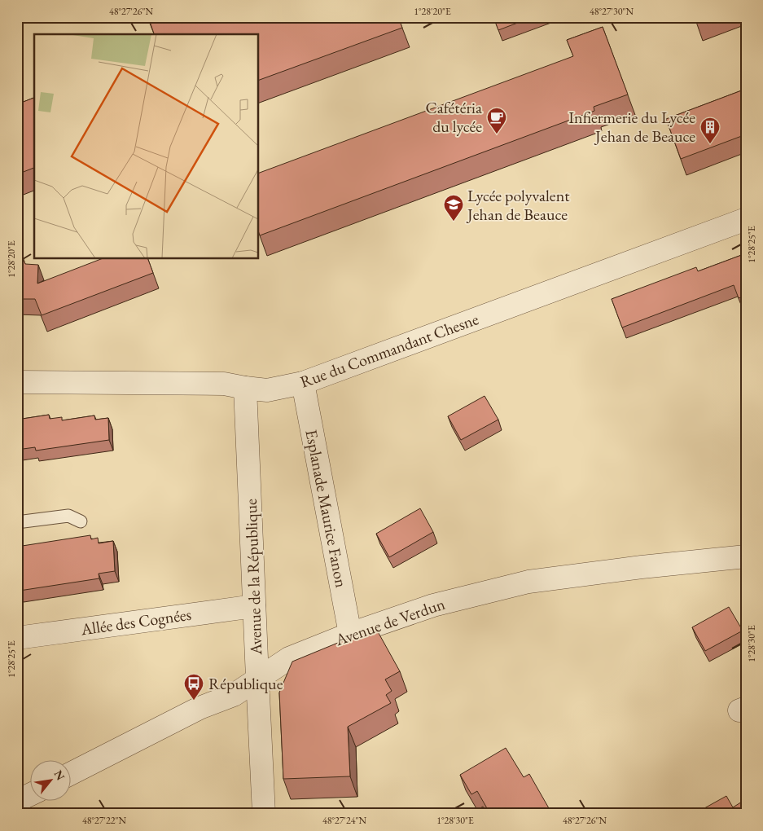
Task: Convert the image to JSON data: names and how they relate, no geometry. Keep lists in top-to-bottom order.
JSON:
{
  "streets": {
    "street": [
      "Rue du Commandant Chesne",
      "Esplanade Maurice Fanon",
      "Avenue de la République",
      "Allée des Cognées",
      "Avenue de Verdun"
    ]
  },
  "crossings": [
    ["Rue du Commandant Chesne", "Esplanade Maurice Fanon"],
    ["Rue du Commandant Chesne", "Avenue de la République"],
    ["Esplanade Maurice Fanon", "Avenue de Verdun"],
    ["Avenue de la République", "Allée des Cognées"],
    ["Avenue de la République", "Avenue de Verdun"]
  ],
  "places": {
    "cafe": ["Cafétéria du lycée"],
    "building": ["Infiermerie du Lycée Jehan de Beauce"],
    "school or university": ["Lycée polyvalent Jehan de Beauce"],
    "bus stop": ["République"]
  },
  "north": "top right",
  "coordinates": [
    "48°27'26\"N",
    "1°28'20\"E",
    "48°27'30\"N",
    "1°28'25\"E",
    "1°28'30\"E",
    "48°27'22\"N",
    "48°27'24\"N"
  ]
}
